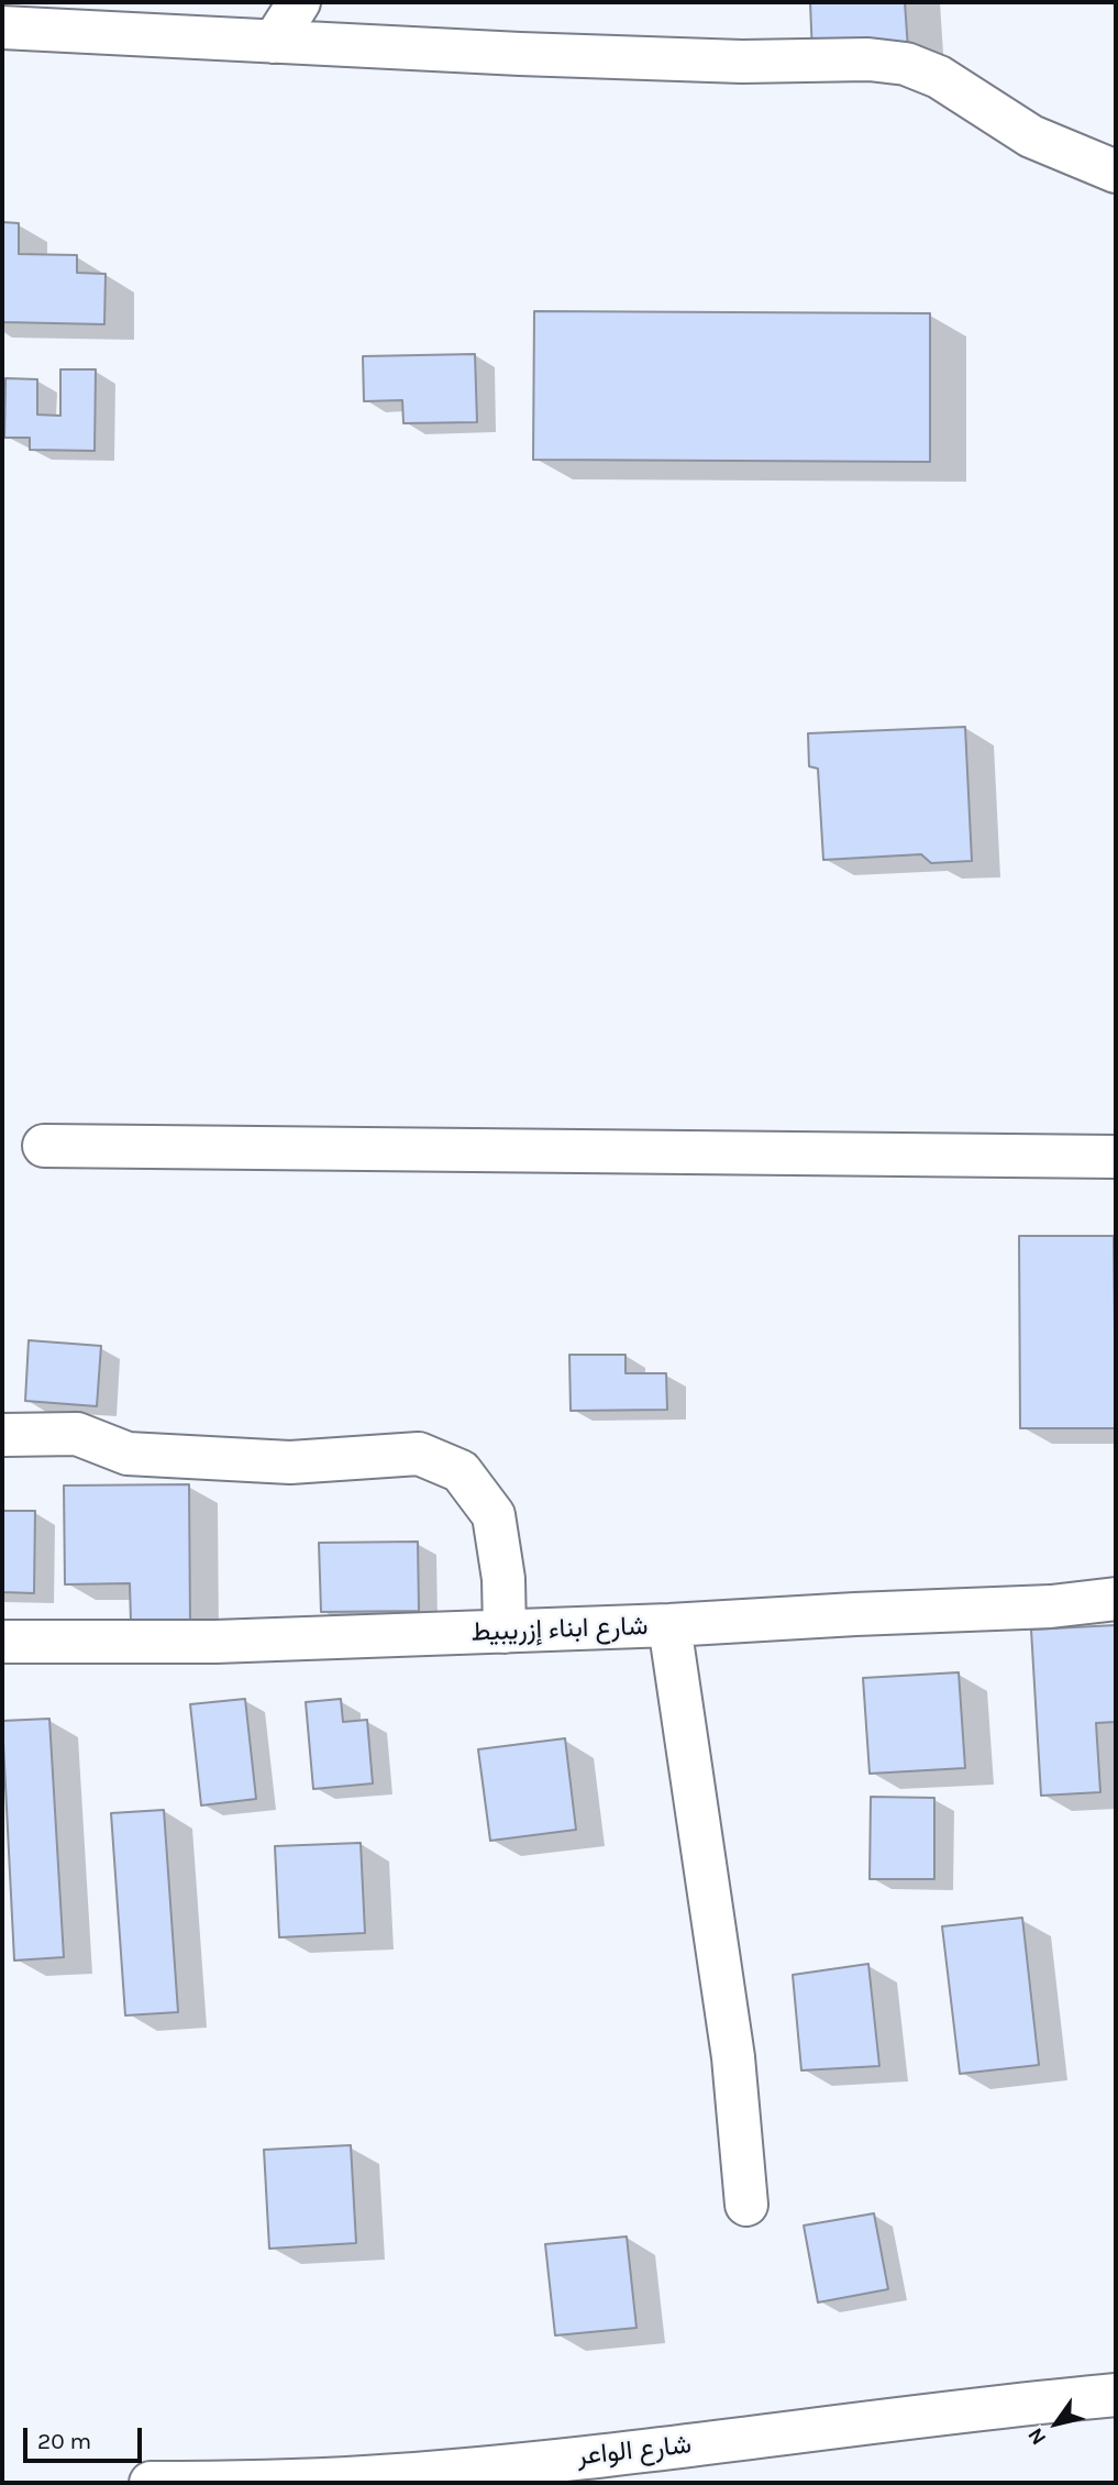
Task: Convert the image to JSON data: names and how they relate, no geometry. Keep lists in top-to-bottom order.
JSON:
{
  "streets": {
    "street": ["شارع ابناء إزريبيط", "شارع الواعر"]
  },
  "scale_bar": "20 m",
  "north": "bottom left"
}
